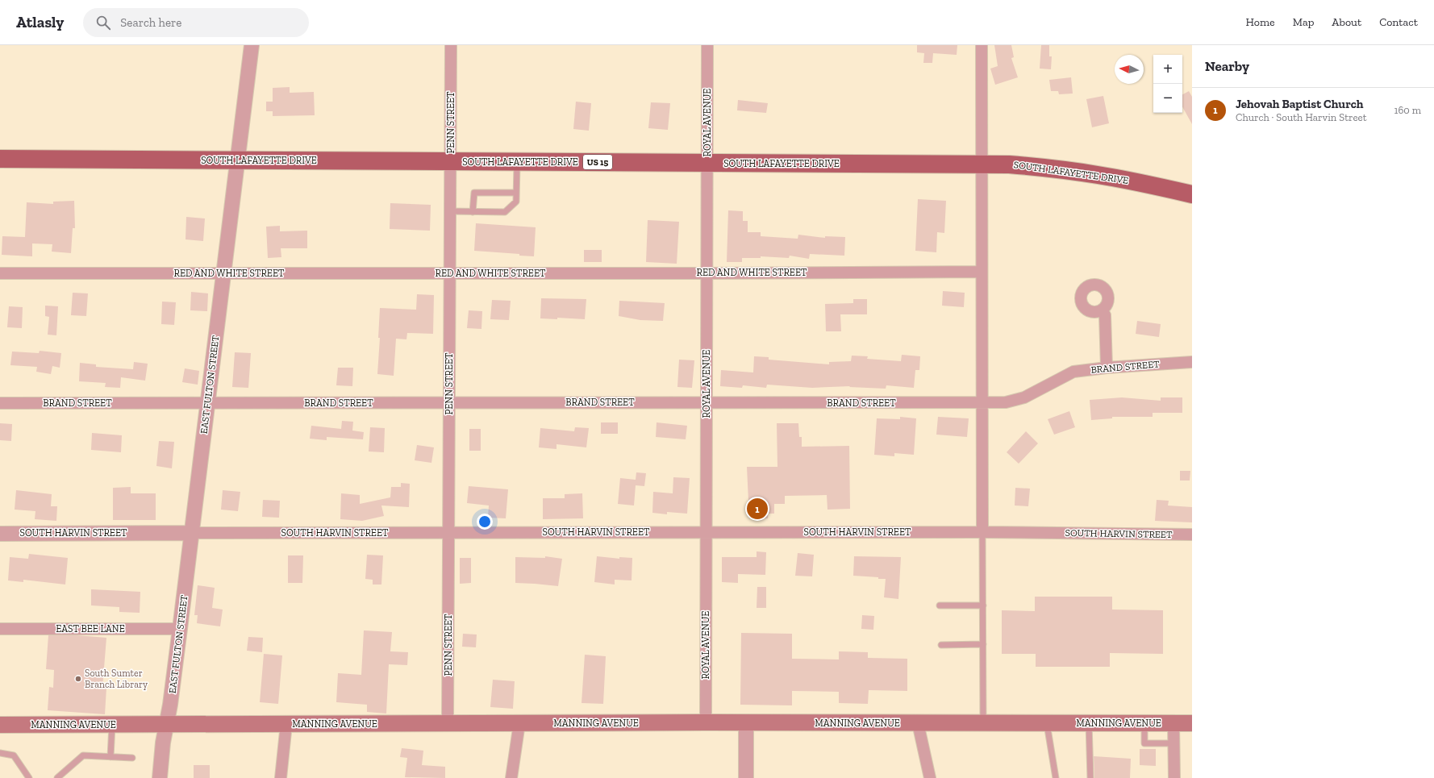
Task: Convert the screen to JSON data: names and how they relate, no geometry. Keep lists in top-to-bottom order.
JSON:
{
  "streets": {
    "main road": ["SOUTH LAFAYETTE DRIVE", "US 15", "MANNING AVENUE"],
    "street": [
      "PENN STREET",
      "ROYAL AVENUE",
      "RED AND WHITE STREET",
      "BRAND STREET",
      "EAST FULTON STREET",
      "SOUTH HARVIN STREET",
      "EAST BEE LANE"
    ]
  },
  "crossings": [
    ["PENN STREET", "SOUTH LAFAYETTE DRIVE"],
    ["PENN STREET", "RED AND WHITE STREET"],
    ["PENN STREET", "BRAND STREET"],
    ["PENN STREET", "SOUTH HARVIN STREET"],
    ["PENN STREET", "MANNING AVENUE"],
    ["ROYAL AVENUE", "SOUTH LAFAYETTE DRIVE"],
    ["ROYAL AVENUE", "RED AND WHITE STREET"],
    ["ROYAL AVENUE", "BRAND STREET"],
    ["ROYAL AVENUE", "SOUTH HARVIN STREET"],
    ["ROYAL AVENUE", "MANNING AVENUE"],
    ["SOUTH LAFAYETTE DRIVE", "EAST FULTON STREET"],
    ["RED AND WHITE STREET", "EAST FULTON STREET"],
    ["BRAND STREET", "EAST FULTON STREET"],
    ["EAST FULTON STREET", "SOUTH HARVIN STREET"],
    ["EAST FULTON STREET", "EAST BEE LANE"],
    ["EAST FULTON STREET", "MANNING AVENUE"]
  ],
  "places": ["South Sumter Branch Library"],
  "north": "left",
  "page": {
    "header": "Atlasly",
    "search": "Search here",
    "nav": [
      "Home",
      "Map",
      "About",
      "Contact"
    ],
    "heading": "Nearby",
    "map_buttons": ["+", "−"],
    "list": [
      {
        "mark": "1",
        "name": "Jehovah Baptist Church",
        "note": "Church · South Harvin Street",
        "value": "160 m"
      }
    ],
    "pins": "1"
  }
}
